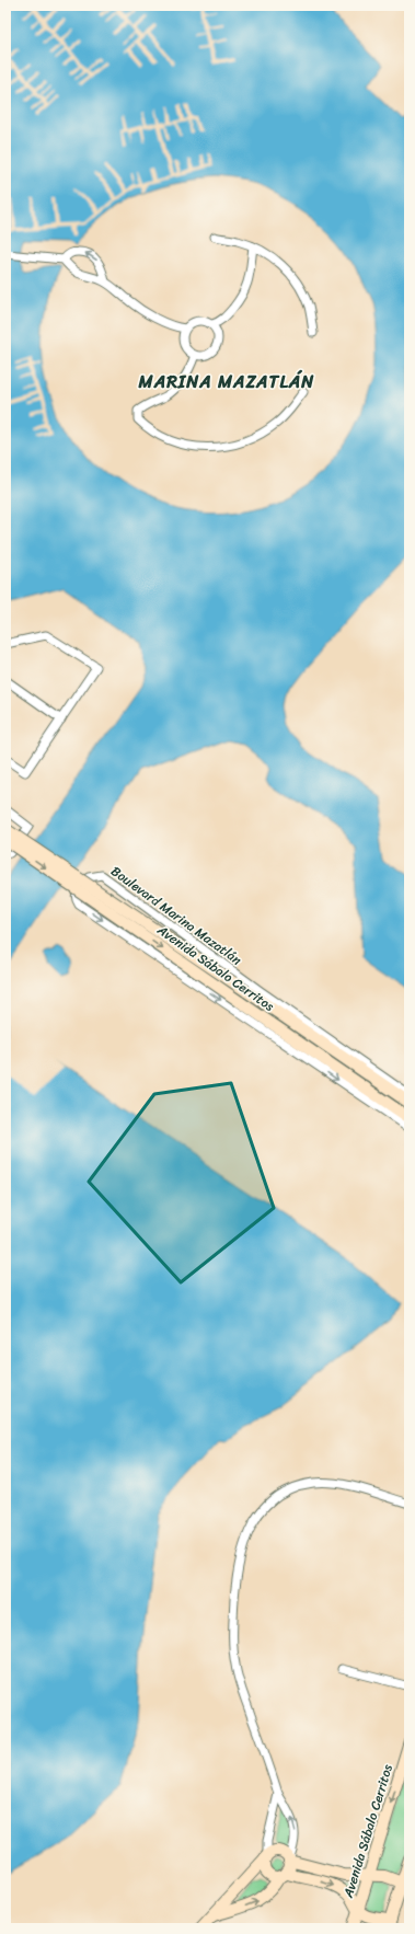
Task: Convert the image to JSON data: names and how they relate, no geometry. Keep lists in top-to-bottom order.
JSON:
{
  "streets": {
    "main road": ["Avenida Sábalo Cerritos"],
    "street": ["Boulevard Marina Mazatlán"]
  },
  "crossings": [
    ["Boulevard Marina Mazatlán", "Avenida Sábalo Cerritos"]
  ],
  "districts": ["MARINA MAZATLÁN"]
}
